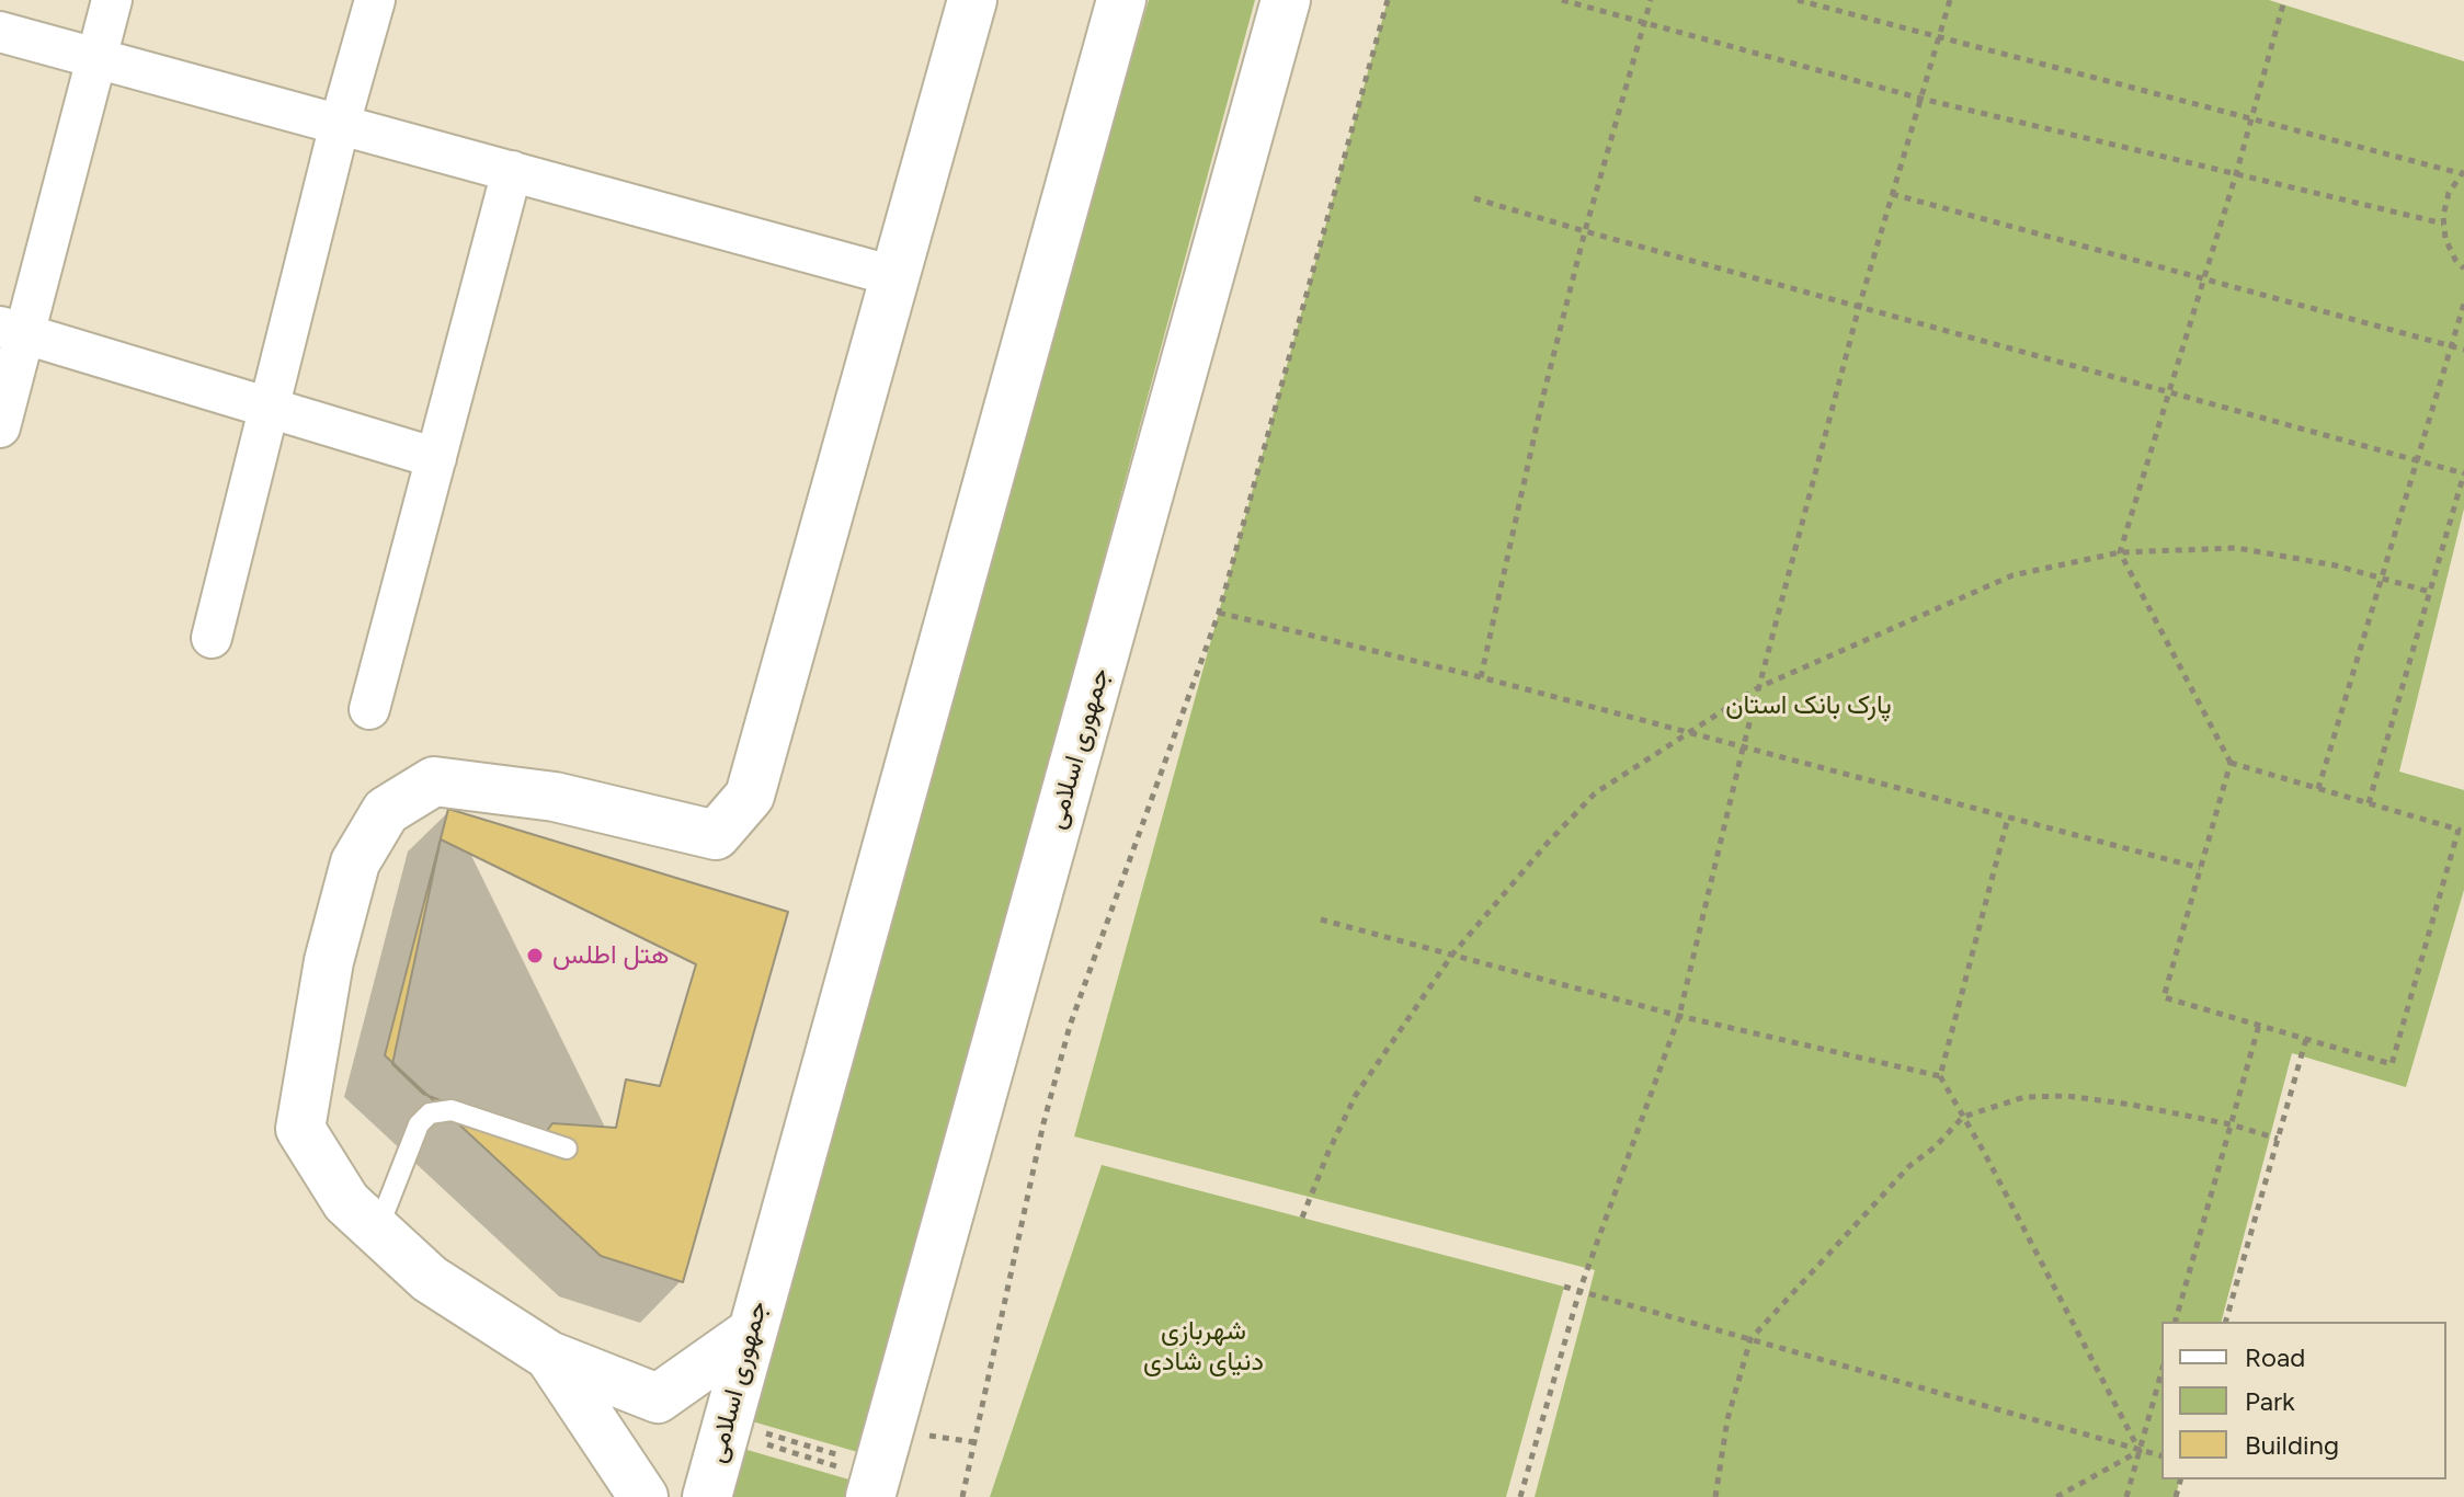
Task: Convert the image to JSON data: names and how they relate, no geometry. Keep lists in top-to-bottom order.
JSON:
{
  "streets": {
    "main road": ["جمهوری اسلامی"]
  },
  "parks": ["پارک بانک استان", "شهربازی دنیای شادی"],
  "places": ["هتل اطلس"],
  "legend": ["Road", "Park", "Building"]
}
